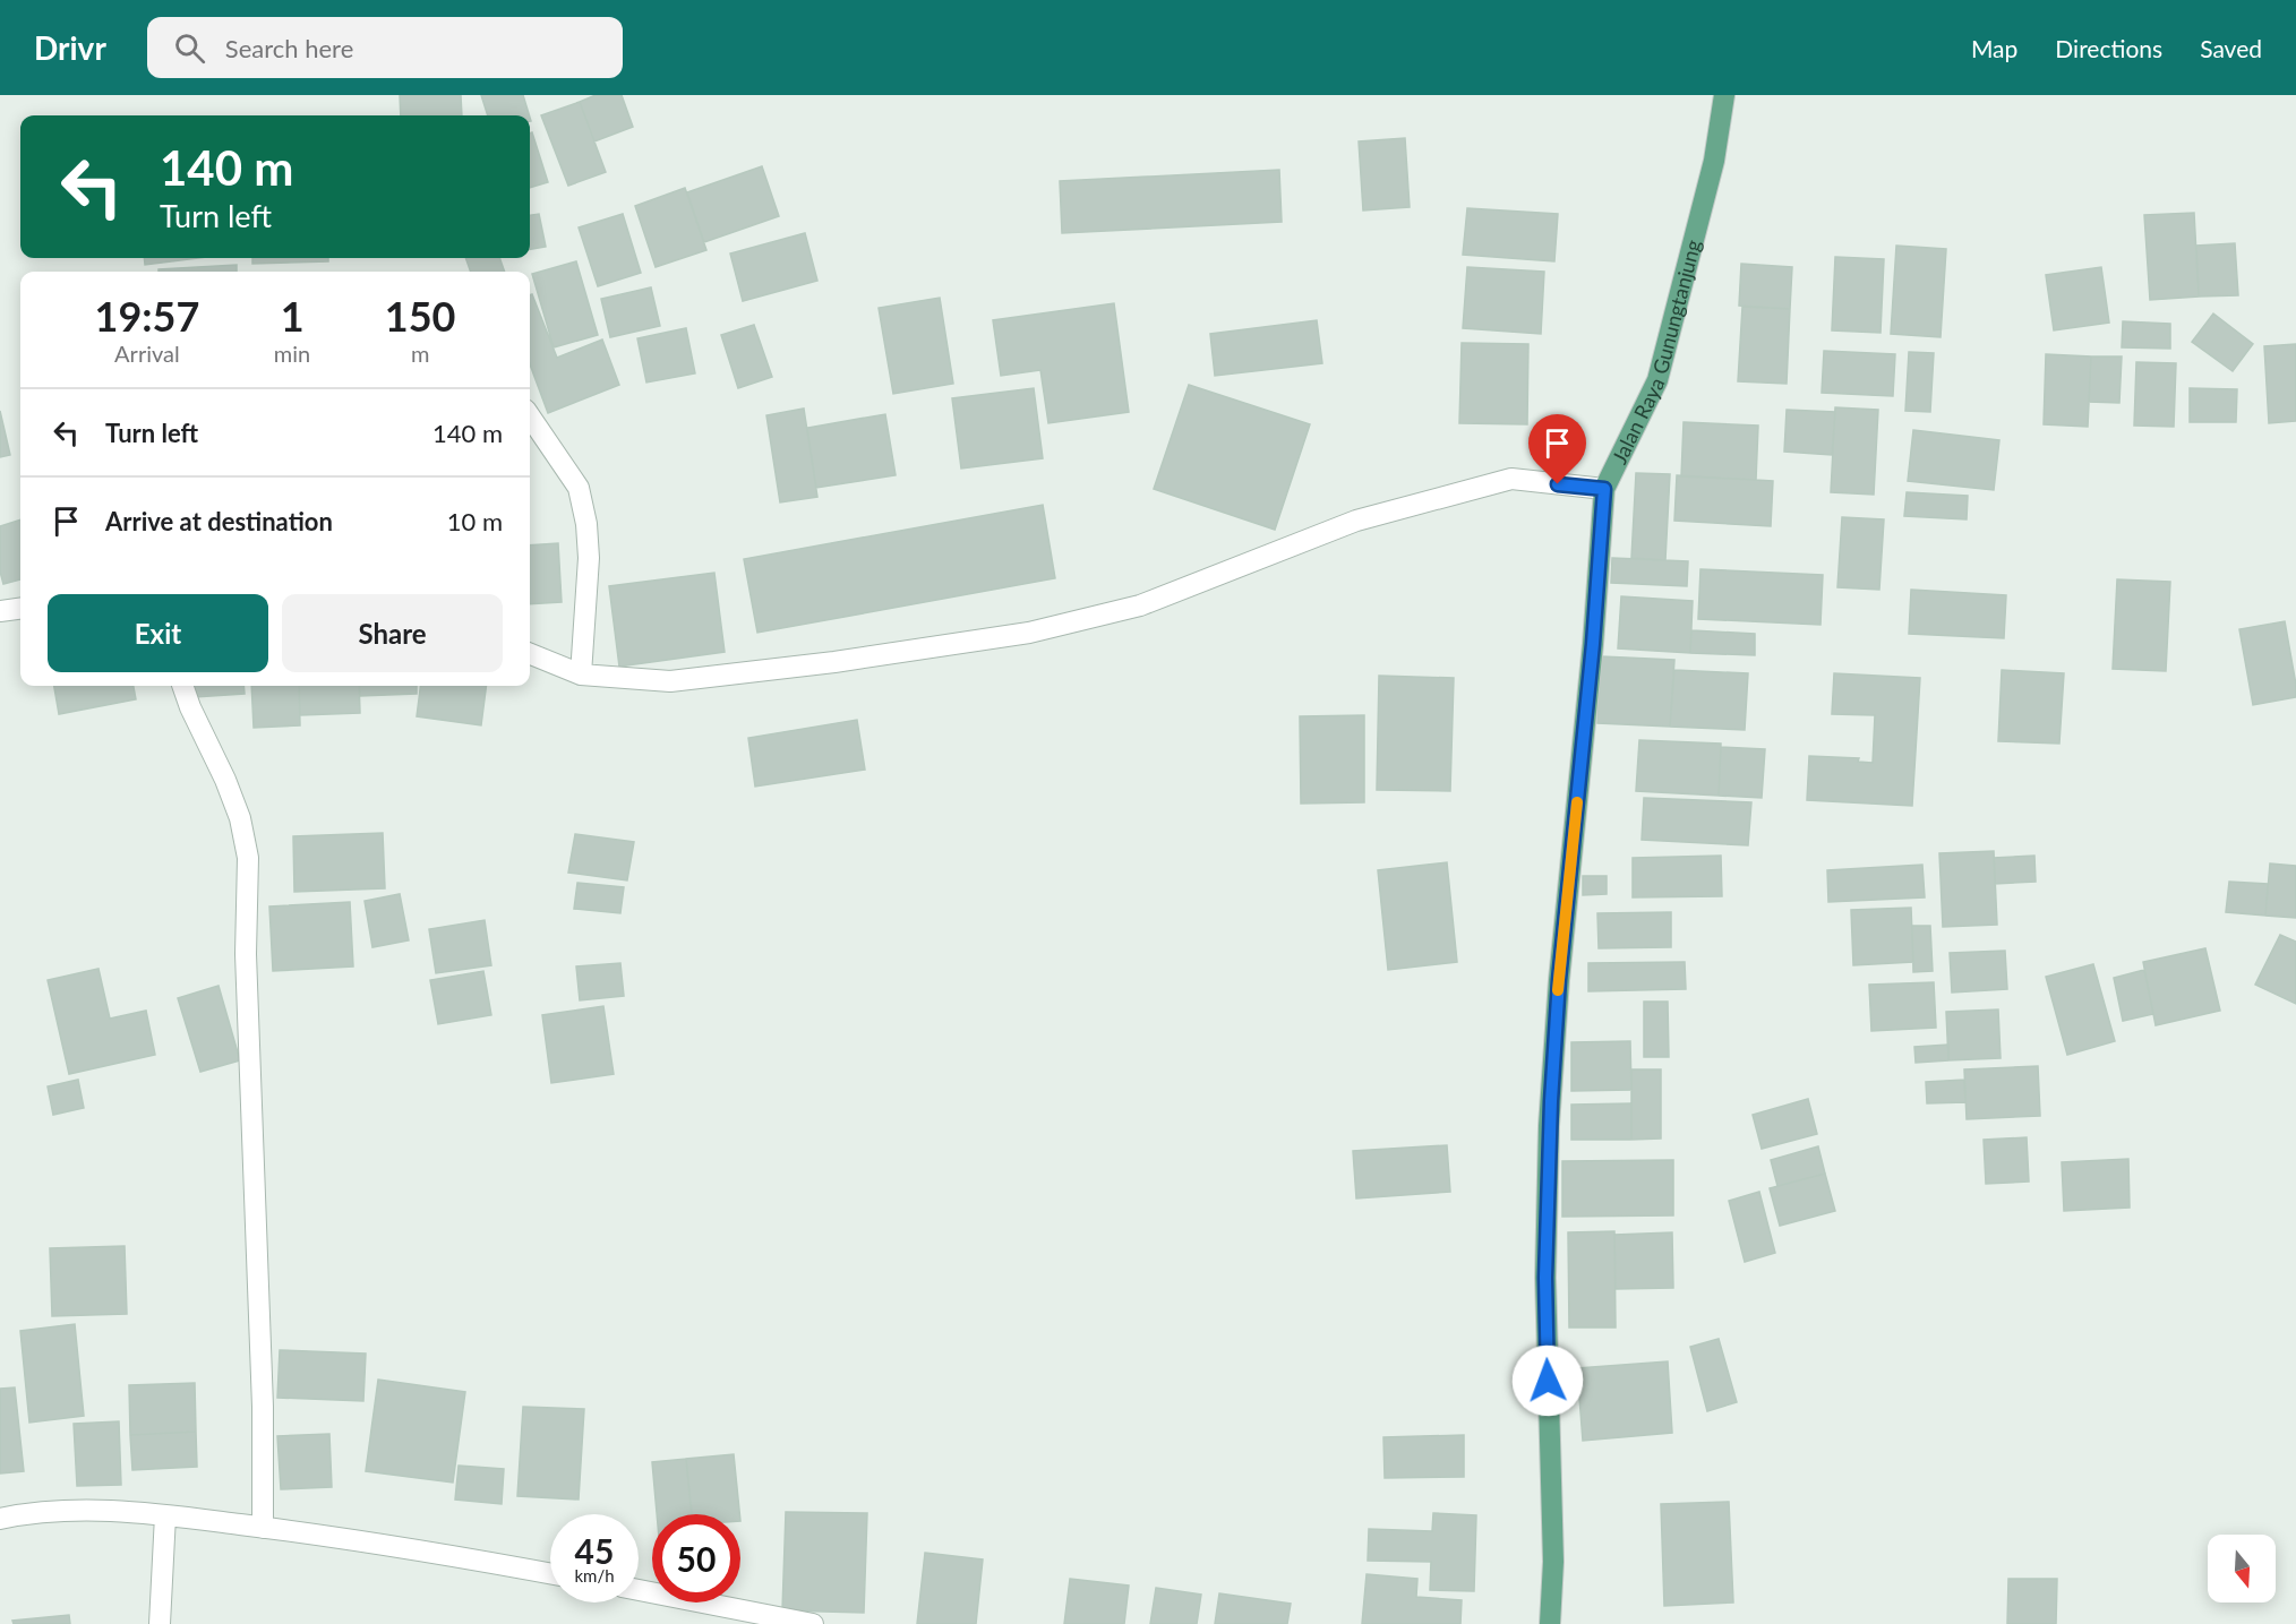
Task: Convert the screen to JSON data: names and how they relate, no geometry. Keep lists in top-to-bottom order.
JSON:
{
  "streets": {
    "main road": ["Jalan Raya Gunungtanjung"]
  },
  "north": "bottom",
  "page": {
    "header": "Drivr",
    "search": "Search here",
    "nav": ["Map", "Directions", "Saved"],
    "turn": ["140 m", "Turn left"],
    "eta": [
      "19:57",
      "Arrival",
      "1",
      "min",
      "150",
      "m"
    ],
    "list": [
      {
        "name": "Turn left",
        "value": "140 m"
      },
      {
        "name": "Arrive at destination",
        "value": "10 m"
      }
    ],
    "buttons": ["Exit", "Share"],
    "speed": "45 km/h",
    "limit": "50"
  }
}
